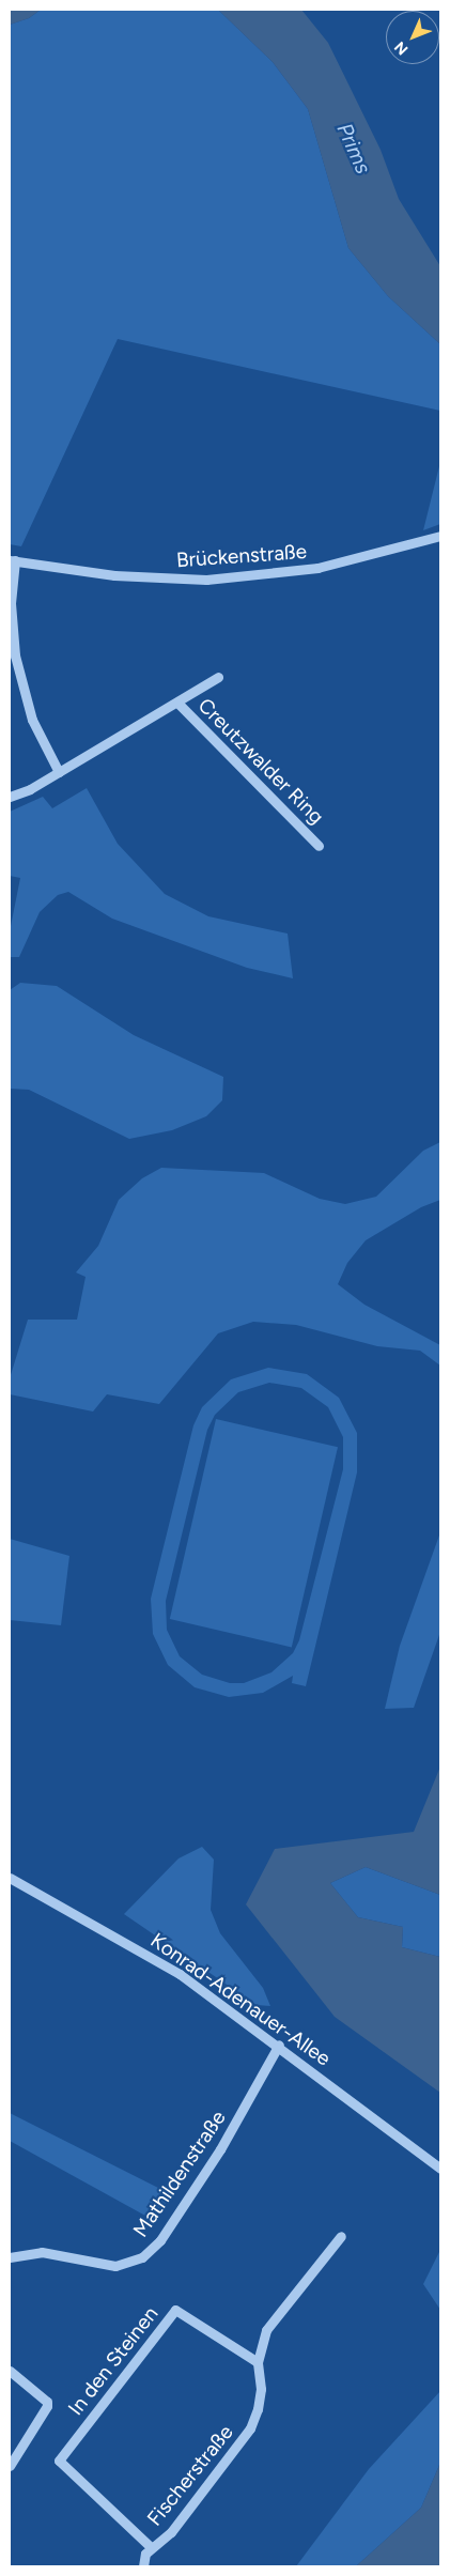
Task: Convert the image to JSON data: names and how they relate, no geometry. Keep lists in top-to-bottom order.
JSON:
{
  "streets": {
    "street": [
      "Brückenstraße",
      "Creutzwalder Ring",
      "Konrad-Adenauer-Allee",
      "Mathildenstraße",
      "In den Steinen",
      "Fischerstraße"
    ]
  },
  "crossings": [
    ["Konrad-Adenauer-Allee", "Mathildenstraße"],
    ["In den Steinen", "Fischerstraße"]
  ],
  "water": ["Prims"],
  "north": "bottom left"
}
